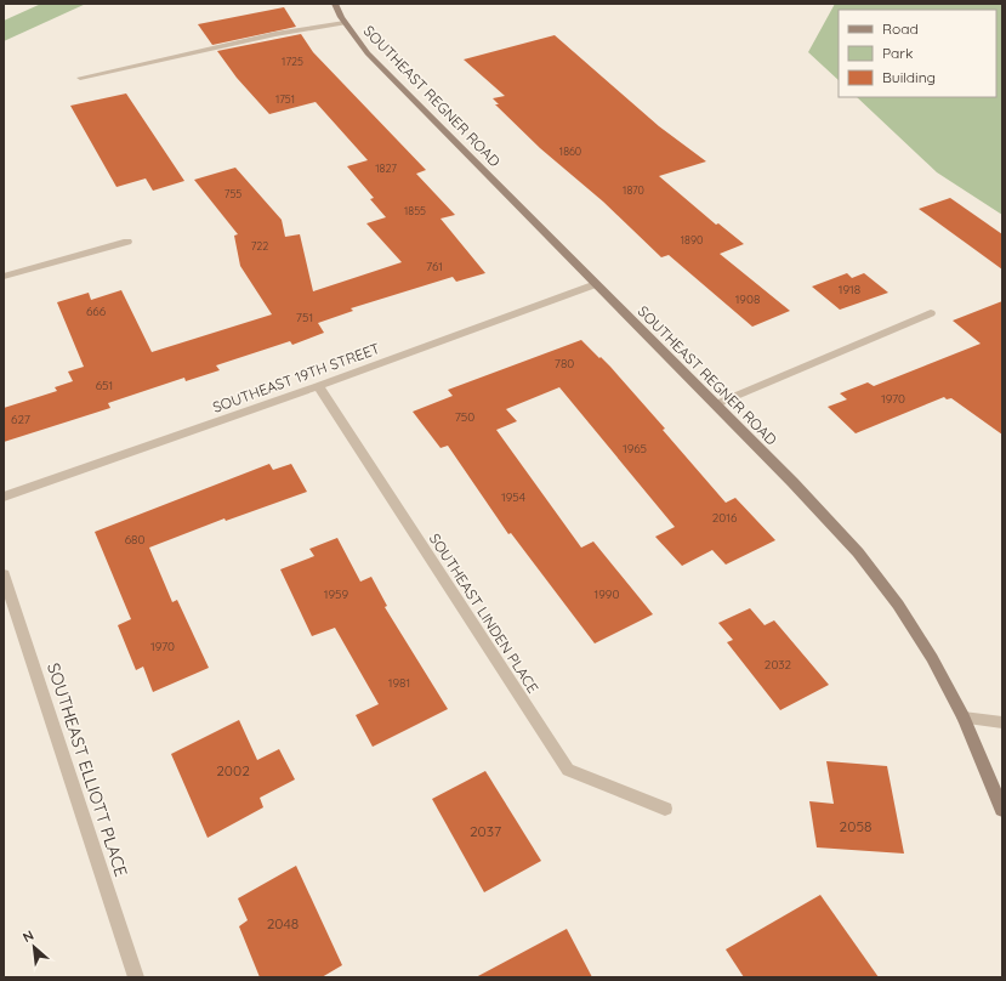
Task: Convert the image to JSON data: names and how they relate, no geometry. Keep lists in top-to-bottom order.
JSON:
{
  "streets": {
    "street": [
      "SOUTHEAST REGNER ROAD",
      "SOUTHEAST 19TH STREET",
      "SOUTHEAST LINDEN PLACE",
      "SOUTHEAST ELLIOTT PLACE"
    ]
  },
  "crossings": [
    ["SOUTHEAST REGNER ROAD", "SOUTHEAST 19TH STREET"],
    ["SOUTHEAST 19TH STREET", "SOUTHEAST LINDEN PLACE"]
  ],
  "house_numbers": [
    "1725",
    "1751",
    "1860",
    "1827",
    "1870",
    "755",
    "1855",
    "1890",
    "722",
    "761",
    "1918",
    "1908",
    "666",
    "751",
    "780",
    "651",
    "1970",
    "750",
    "627",
    "1965",
    "1954",
    "2016",
    "680",
    "1959",
    "1990",
    "1970",
    "2032",
    "1981",
    "2002",
    "2058",
    "2037",
    "2048"
  ],
  "legend": ["Road", "Park", "Building"],
  "north": "top left"
}
